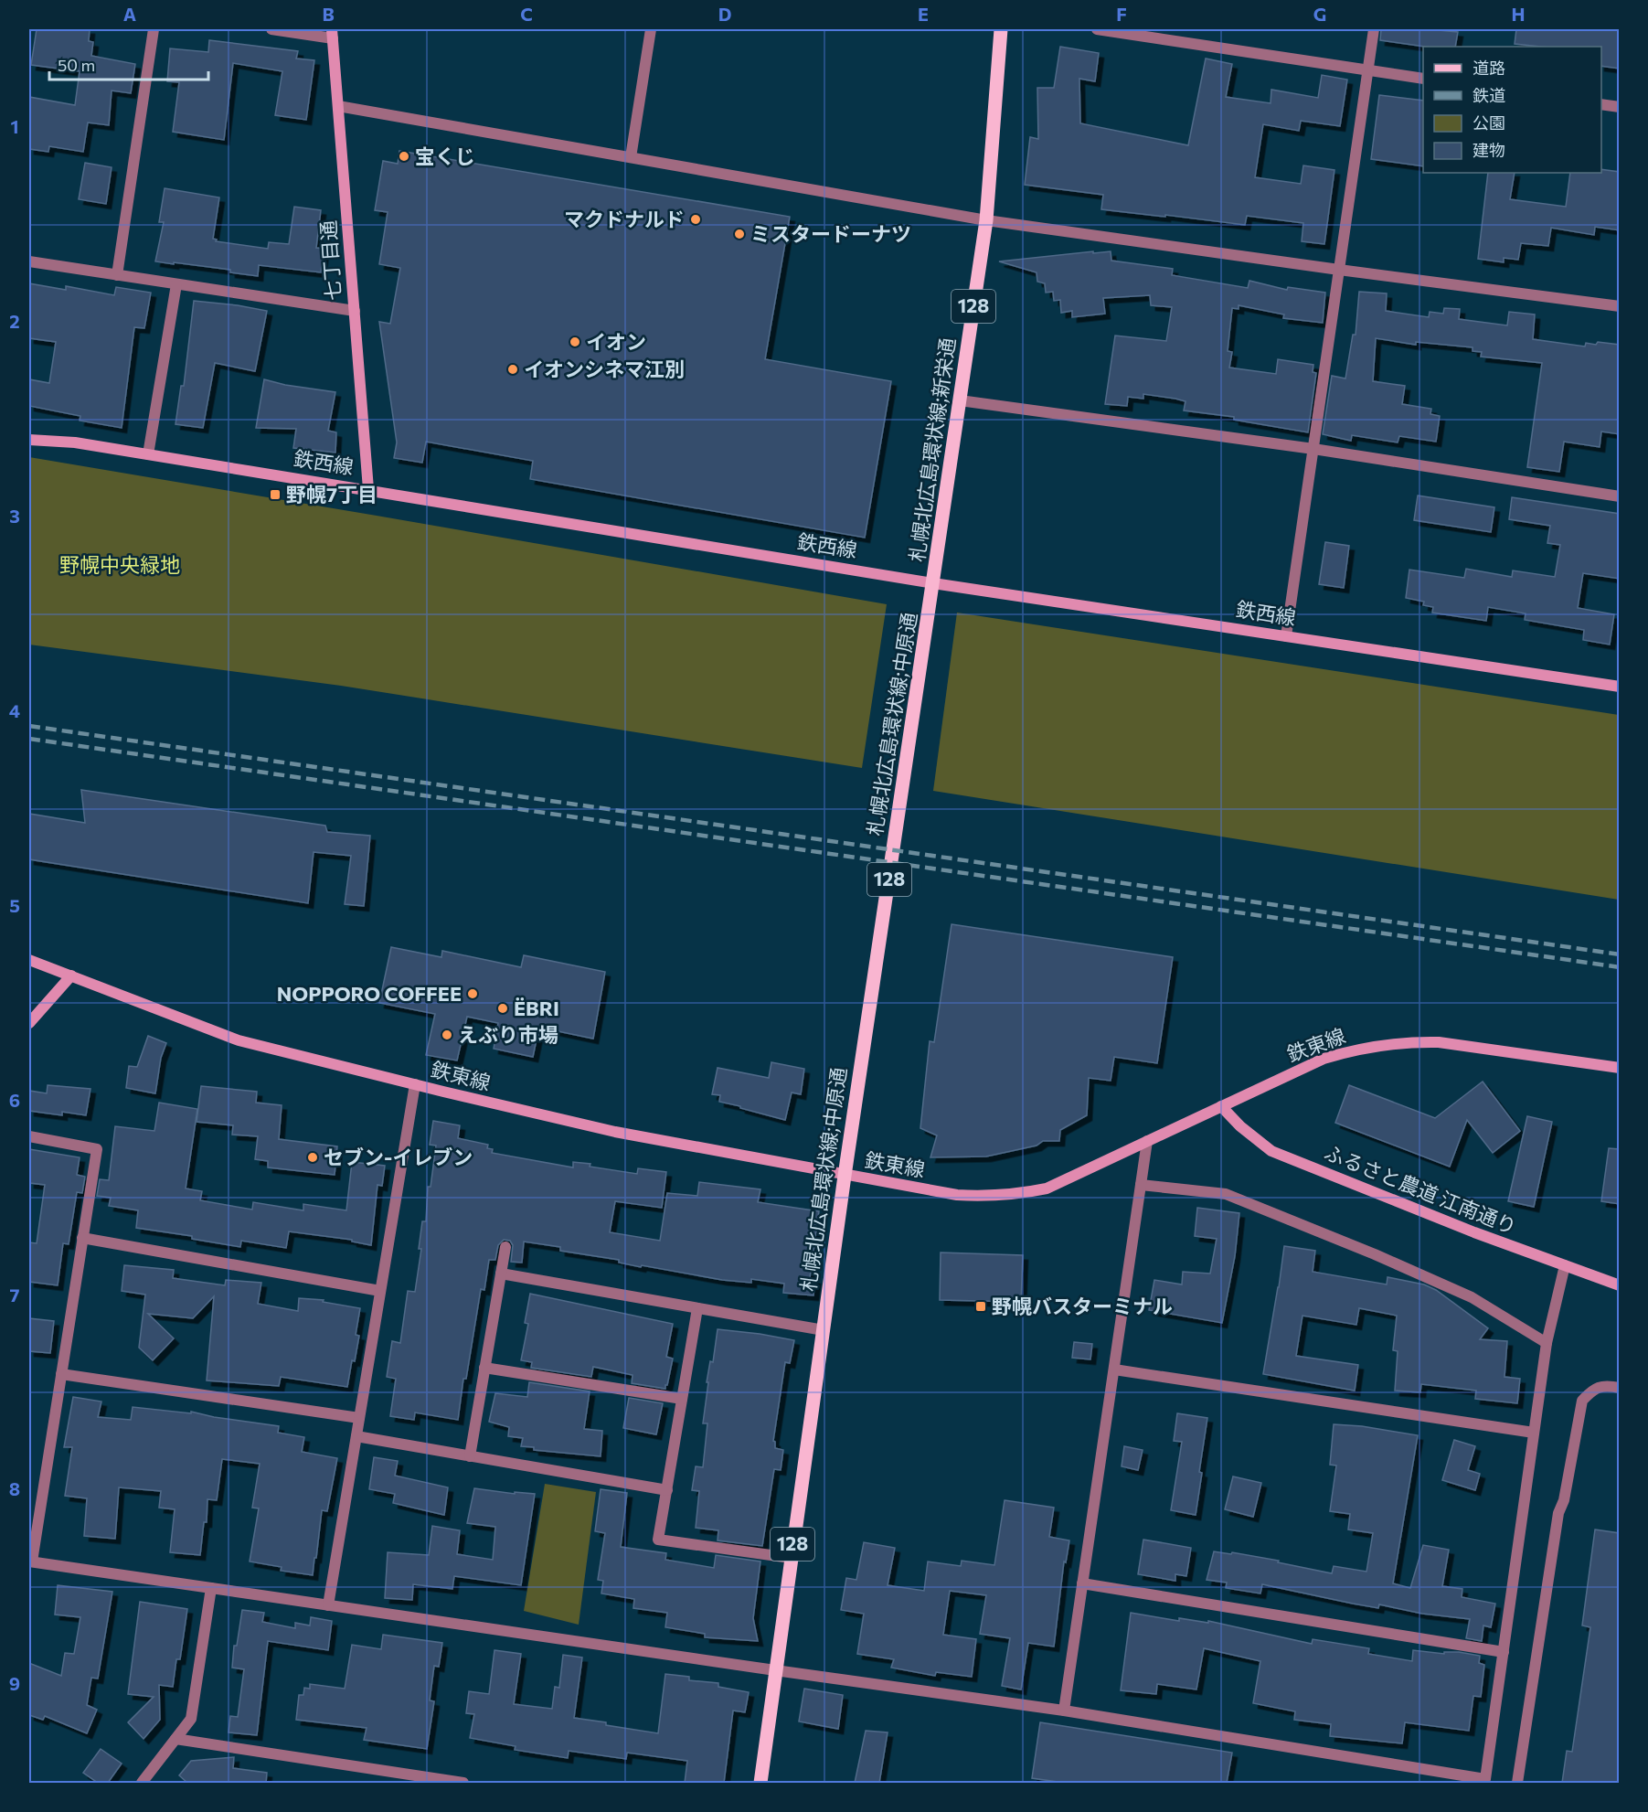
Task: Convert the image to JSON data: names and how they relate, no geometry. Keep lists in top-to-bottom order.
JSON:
{
  "streets": {
    "main road": ["128", "札幌北広島環状線;新栄通", "札幌北広島環状線;中原通"],
    "street": [
      "七丁目通",
      "鉄西線",
      "鉄東線",
      "ふるさと農道 江南通り"
    ]
  },
  "crossings": [
    ["七丁目通", "鉄西線"],
    ["札幌北広島環状線;新栄通", "鉄西線"],
    ["札幌北広島環状線;新栄通", "札幌北広島環状線;中原通"],
    ["鉄西線", "札幌北広島環状線;中原通"],
    ["札幌北広島環状線;中原通", "鉄東線"],
    ["鉄東線", "ふるさと農道 江南通り"]
  ],
  "parks": ["野幌中央緑地"],
  "places": {
    "other": [
      "宝くじ",
      "マクドナルド",
      "ミスタードーナツ",
      "イオン",
      "イオンシネマ江別",
      "NOPPORO COFFEE",
      "ËBRI",
      "えぶり市場",
      "セブン-イレブン"
    ],
    "transit": ["野幌7丁目", "野幌バスターミナル"]
  },
  "legend": [
    "道路",
    "鉄道",
    "公園",
    "建物"
  ],
  "scale_bar": "50 m",
  "grid": {
    "columns": [
      "A",
      "B",
      "C",
      "D",
      "E",
      "F",
      "G",
      "H"
    ],
    "rows": [
      "1",
      "2",
      "3",
      "4",
      "5",
      "6",
      "7",
      "8",
      "9"
    ]
  }
}
